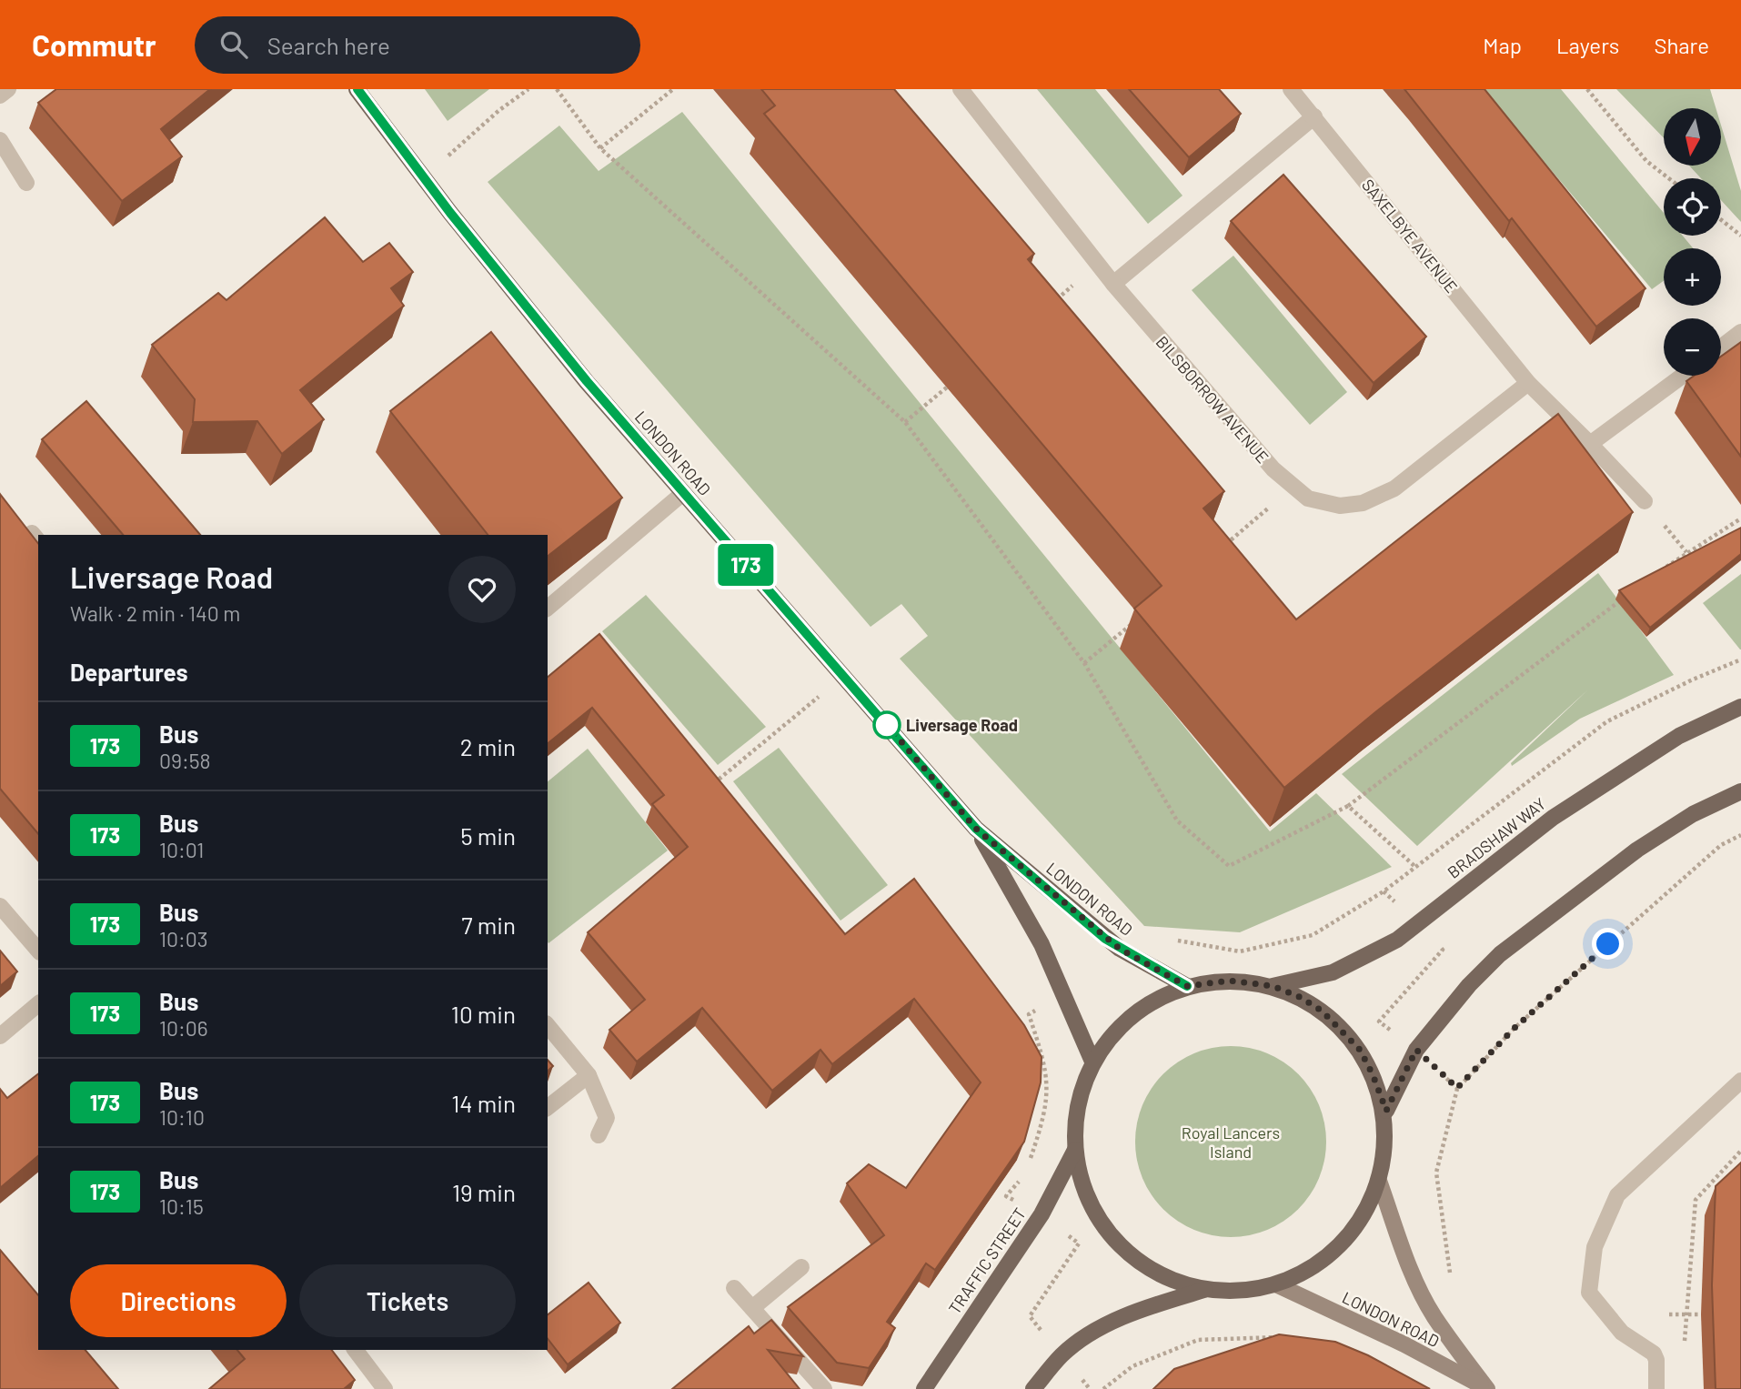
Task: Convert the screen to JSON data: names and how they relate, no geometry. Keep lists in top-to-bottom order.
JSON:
{
  "streets": {
    "main road": ["LONDON ROAD", "BRADSHAW WAY", "TRAFFIC STREET"],
    "street": ["SAXELBYE AVENUE", "BILSBORROW AVENUE"]
  },
  "crossings": [
    ["SAXELBYE AVENUE", "BILSBORROW AVENUE"]
  ],
  "parks": ["Royal Lancers Island"],
  "places": ["Liversage Road"],
  "lines": ["bus line 173"],
  "north": "bottom",
  "page": {
    "header": "Commutr",
    "search": "Search here",
    "nav": ["Map", "Layers", "Share"],
    "on_map": "173",
    "map_buttons": ["+", "−"],
    "heading": [
      ["Liversage Road", "Walk · 2 min · 140 m"],
      "Departures"
    ],
    "list": [
      {
        "mark": "173",
        "name": "Bus",
        "note": "09:58",
        "value": "2 min"
      },
      {
        "mark": "173",
        "name": "Bus",
        "note": "10:01",
        "value": "5 min"
      },
      {
        "mark": "173",
        "name": "Bus",
        "note": "10:03",
        "value": "7 min"
      },
      {
        "mark": "173",
        "name": "Bus",
        "note": "10:06",
        "value": "10 min"
      },
      {
        "mark": "173",
        "name": "Bus",
        "note": "10:10",
        "value": "14 min"
      },
      {
        "mark": "173",
        "name": "Bus",
        "note": "10:15",
        "value": "19 min"
      }
    ],
    "buttons": ["Directions", "Tickets"]
  }
}
